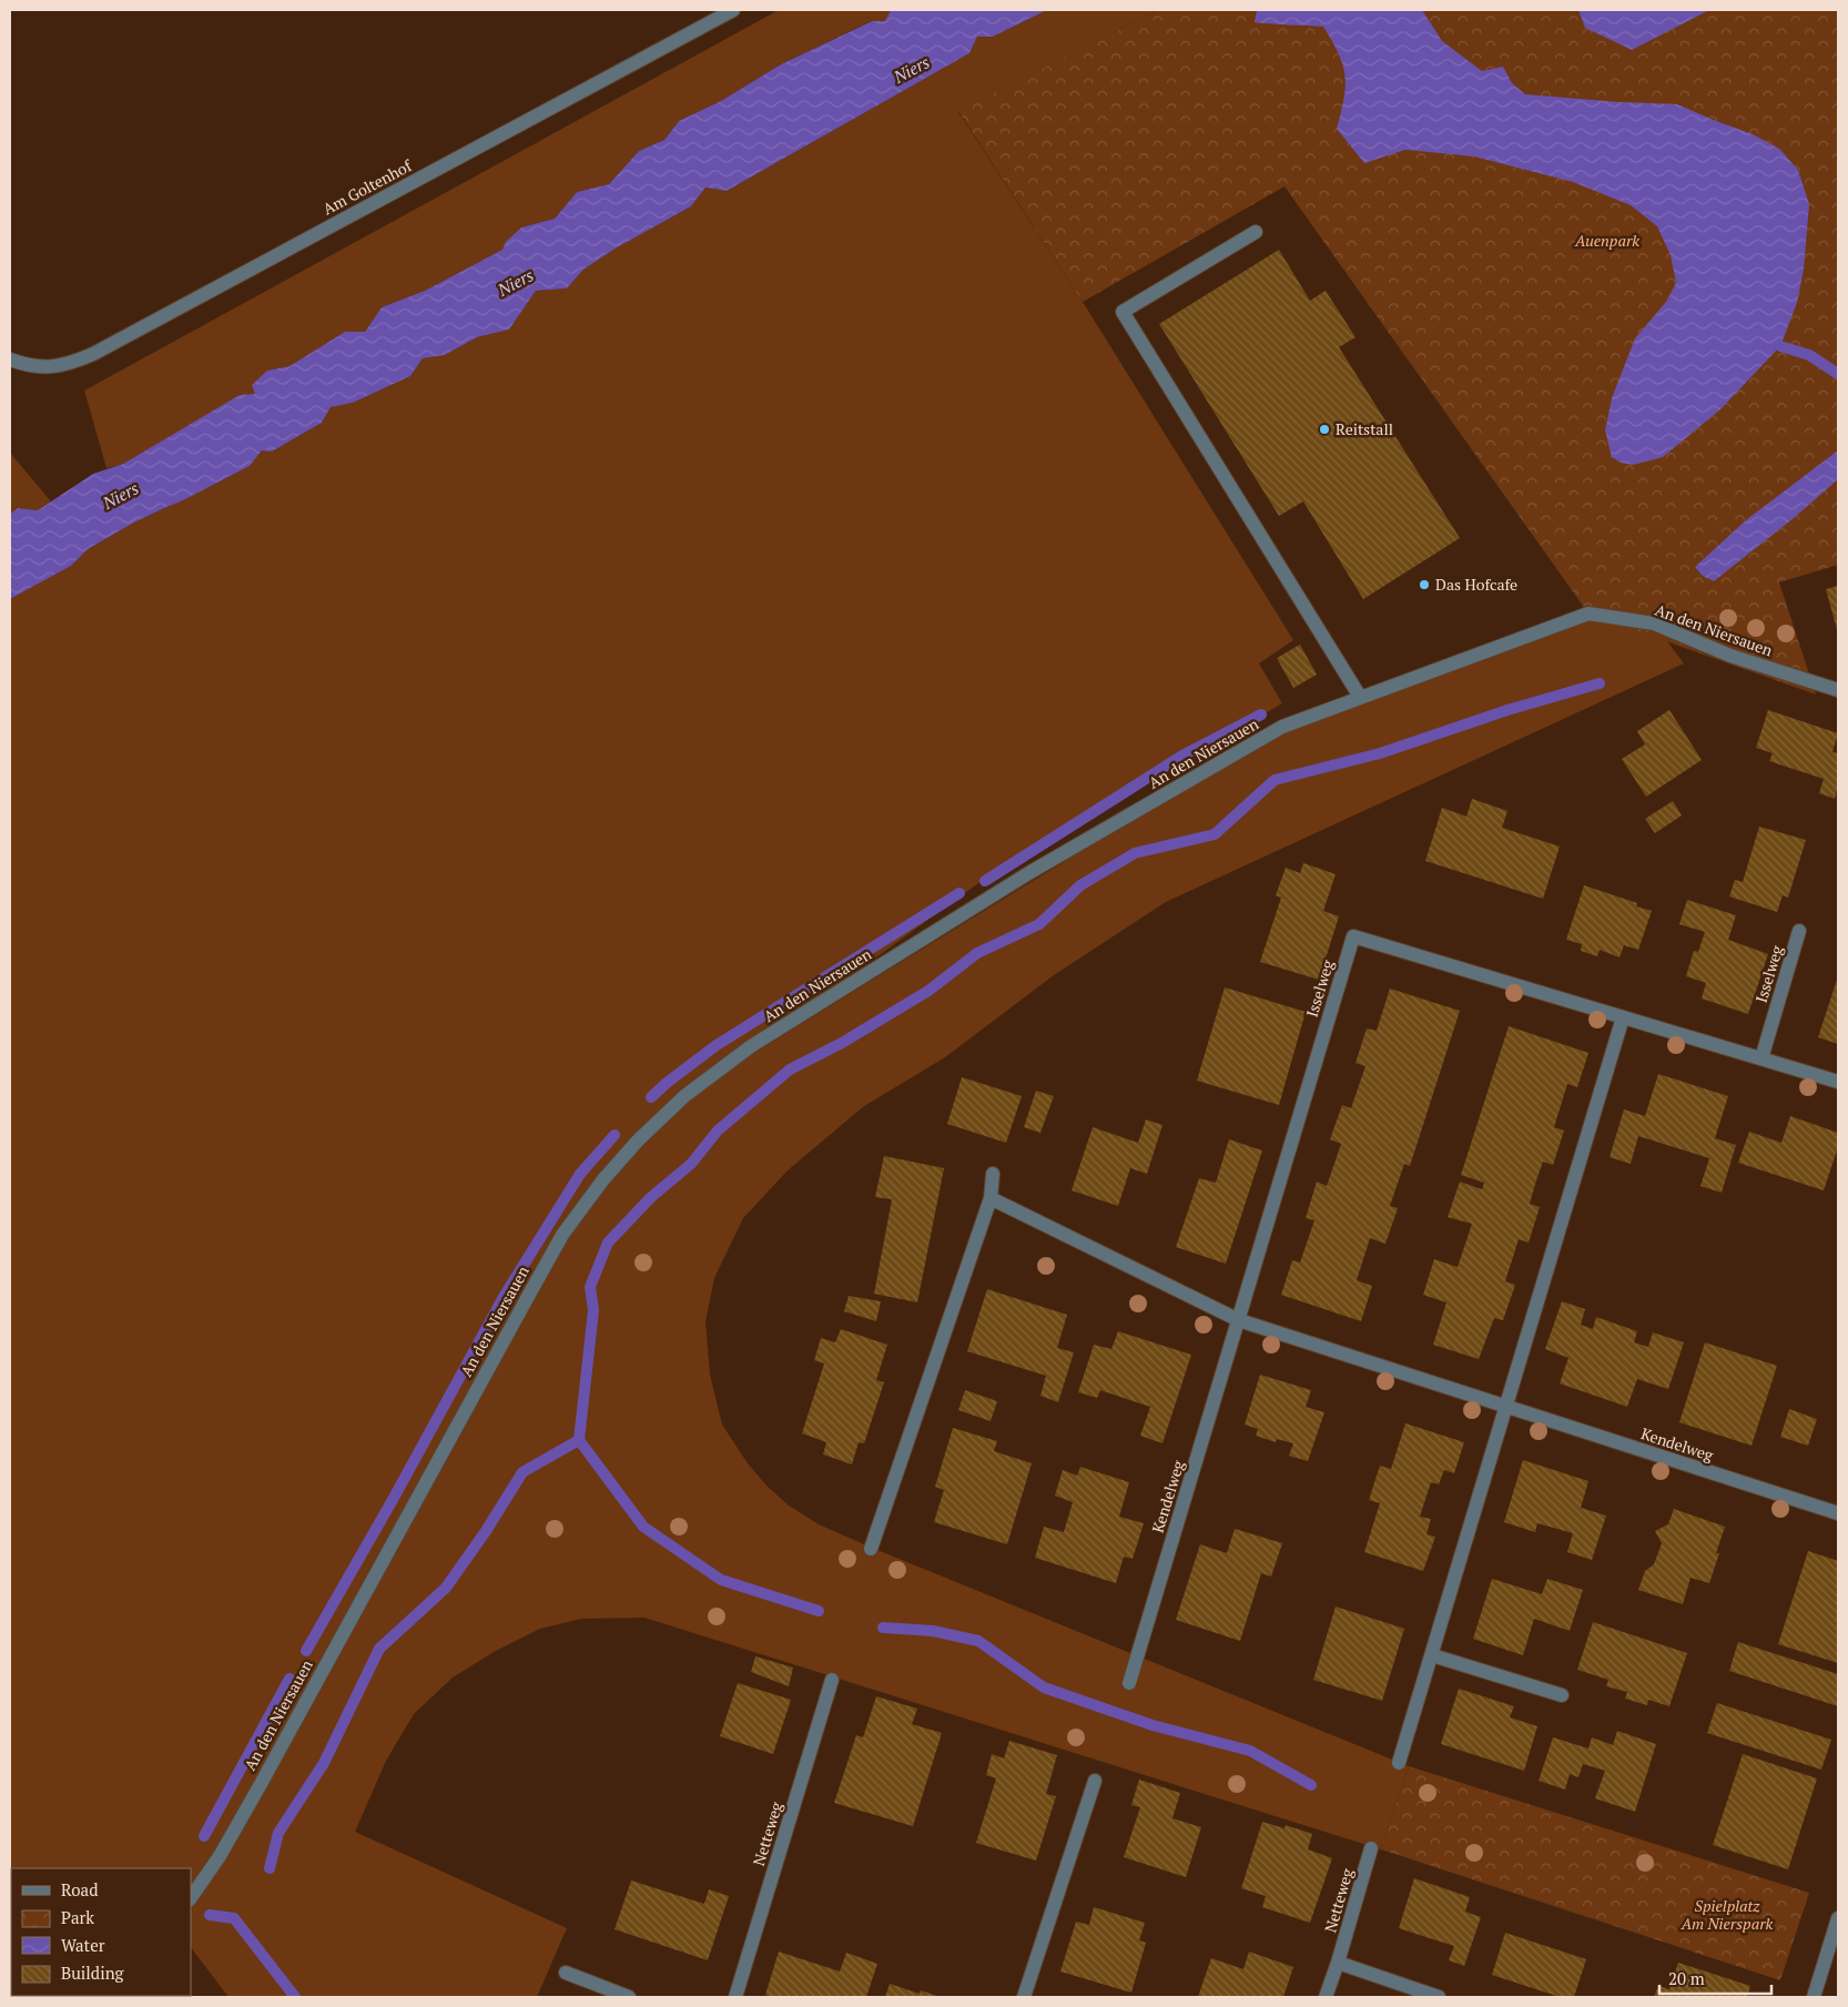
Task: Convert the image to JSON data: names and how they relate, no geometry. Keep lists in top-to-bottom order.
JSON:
{
  "streets": {
    "street": [
      "Am Goltenhof",
      "An den Niersauen",
      "Isselweg",
      "Kendelweg",
      "Netteweg"
    ]
  },
  "crossings": [
    ["Isselweg", "Kendelweg"]
  ],
  "water": ["Niers"],
  "parks": ["Auenpark", "Spielplatz Am Nierspark"],
  "places": ["Reitstall", "Das Hofcafe"],
  "legend": [
    "Road",
    "Park",
    "Water",
    "Building"
  ],
  "scale_bar": "20 m"
}
